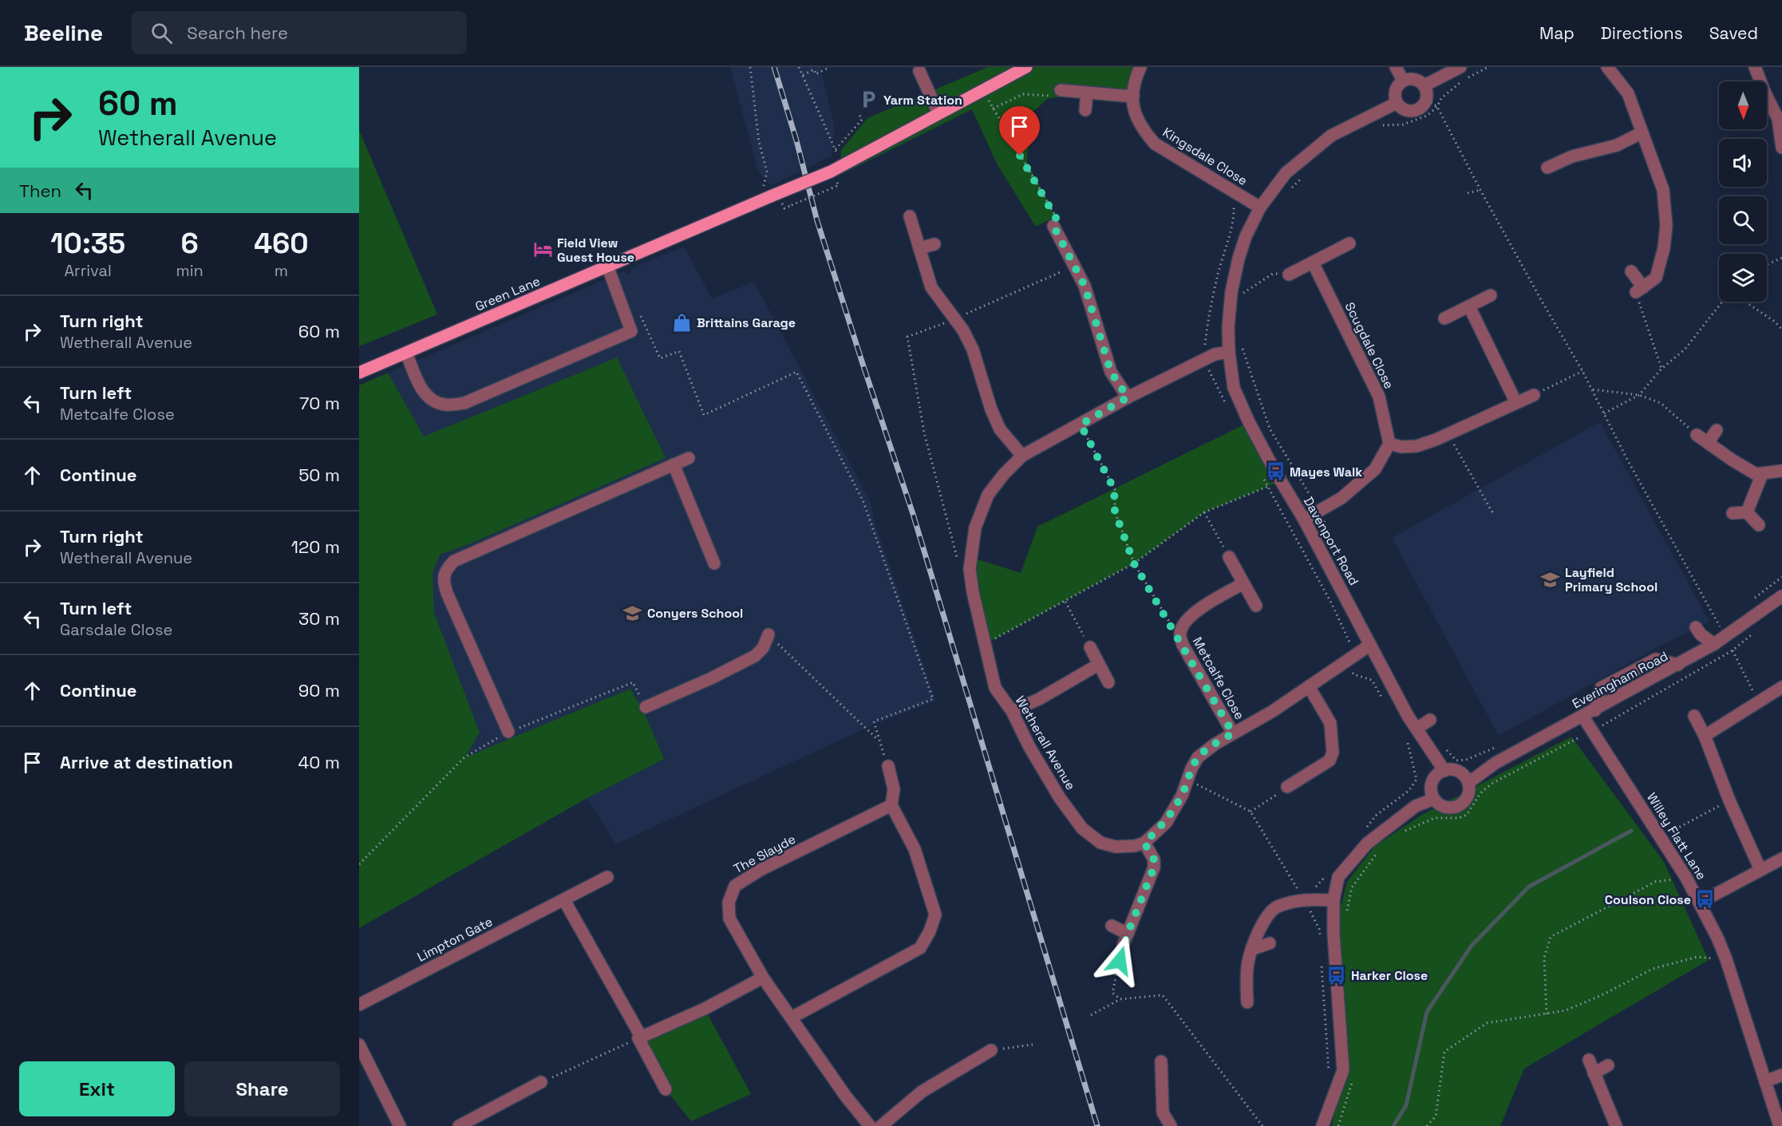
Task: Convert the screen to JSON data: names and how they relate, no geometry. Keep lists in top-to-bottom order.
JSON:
{
  "streets": {
    "main road": ["Green Lane"],
    "street": [
      "Kingsdale Close",
      "Scugdale Close",
      "Davenport Road",
      "Metcalfe Close",
      "Everingham Road",
      "Wetherall Avenue",
      "Willey Flatt Lane",
      "The Slayde",
      "Limpton Gate"
    ]
  },
  "crossings": [
    ["Kingsdale Close", "Davenport Road"],
    ["Davenport Road", "Everingham Road"],
    ["Davenport Road", "Wetherall Avenue"],
    ["Everingham Road", "Willey Flatt Lane"]
  ],
  "places": {
    "parking": ["Yarm Station"],
    "hotel": ["Field View Guest House"],
    "shop": ["Brittains Garage"],
    "bus stop": ["Mayes Walk", "Coulson Close", "Harker Close"],
    "school or university": ["Layfield Primary School", "Conyers School"]
  },
  "north": "bottom",
  "page": {
    "header": "Beeline",
    "search": "Search here",
    "nav": ["Map", "Directions", "Saved"],
    "turn": ["60 m", "Wetherall Avenue"],
    "then": "Then",
    "eta": [
      "10:35",
      "Arrival",
      "6",
      "min",
      "460",
      "m"
    ],
    "list": [
      {
        "name": "Turn right",
        "note": "Wetherall Avenue",
        "value": "60 m"
      },
      {
        "name": "Turn left",
        "note": "Metcalfe Close",
        "value": "70 m"
      },
      {
        "name": "Continue",
        "value": "50 m"
      },
      {
        "name": "Turn right",
        "note": "Wetherall Avenue",
        "value": "120 m"
      },
      {
        "name": "Turn left",
        "note": "Garsdale Close",
        "value": "30 m"
      },
      {
        "name": "Continue",
        "value": "90 m"
      },
      {
        "name": "Arrive at destination",
        "value": "40 m"
      }
    ],
    "buttons": ["Exit", "Share"]
  }
}
